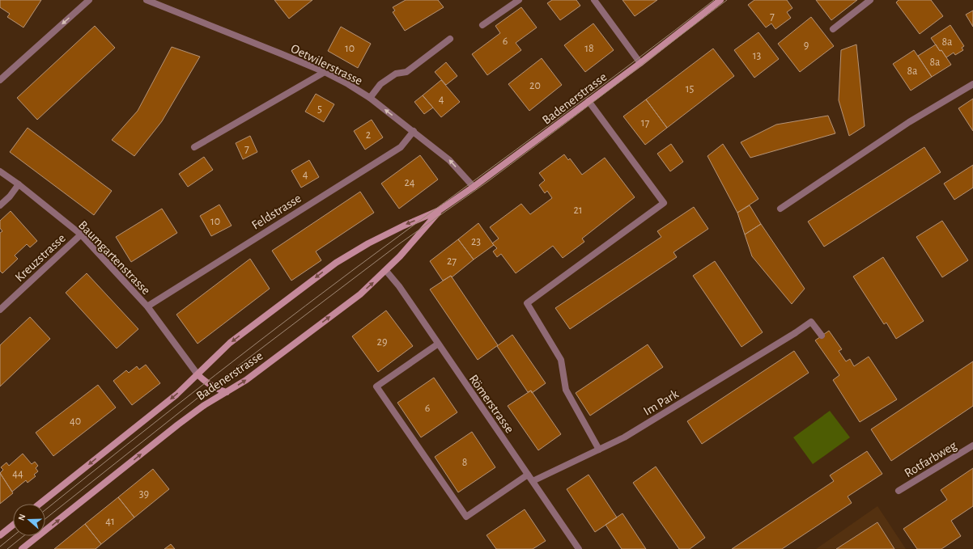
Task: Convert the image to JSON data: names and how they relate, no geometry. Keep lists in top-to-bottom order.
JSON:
{
  "streets": {
    "main road": ["Badenerstrasse"],
    "street": [
      "Oetwilerstrasse",
      "Feldstrasse",
      "Kreuzstrasse",
      "Baumgartenstrasse",
      "Im Park",
      "Römerstrasse",
      "Rotfarbweg"
    ]
  },
  "crossings": [
    ["Oetwilerstrasse", "Badenerstrasse"],
    ["Oetwilerstrasse", "Feldstrasse"],
    ["Badenerstrasse", "Baumgartenstrasse"],
    ["Badenerstrasse", "Römerstrasse"],
    ["Feldstrasse", "Baumgartenstrasse"],
    ["Kreuzstrasse", "Baumgartenstrasse"],
    ["Im Park", "Römerstrasse"]
  ],
  "one_way": ["Oetwilerstrasse"],
  "house_numbers": [
    "7",
    "6",
    "8a",
    "9",
    "10",
    "18",
    "13",
    "8a",
    "8a",
    "20",
    "15",
    "4",
    "5",
    "17",
    "2",
    "7",
    "4",
    "24",
    "21",
    "10",
    "23",
    "27",
    "29",
    "6",
    "40",
    "8",
    "44",
    "39",
    "41"
  ],
  "north": "left"
}
